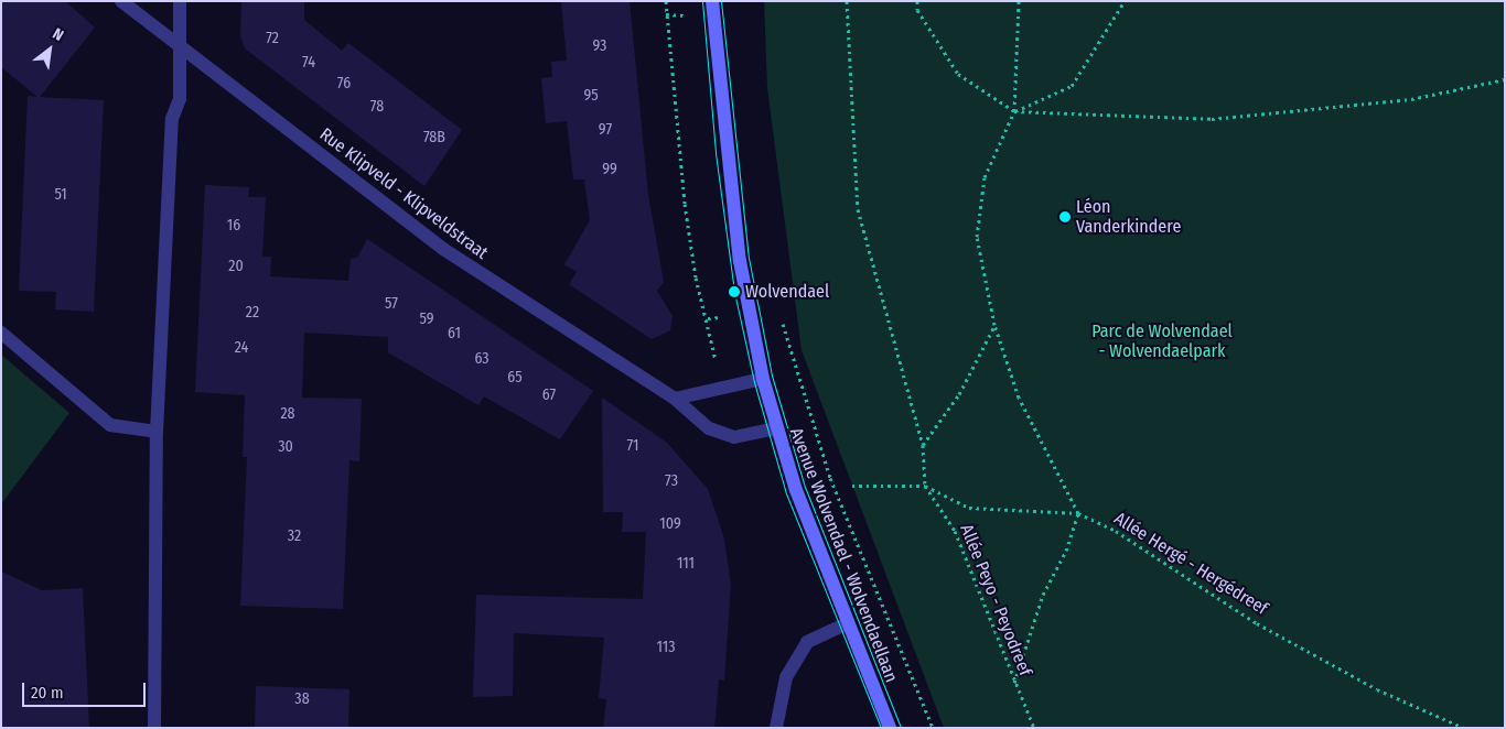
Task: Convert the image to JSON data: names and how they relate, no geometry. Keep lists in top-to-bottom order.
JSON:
{
  "streets": {
    "street": ["Rue Klipveld - Klipveldstraat", "Avenue Wolvendael - Wolvendaellaan"],
    "path": ["Allée Hergé - Hergédreef", "Allée Peyo - Peyodreef"]
  },
  "crossings": [
    ["Rue Klipveld - Klipveldstraat", "Avenue Wolvendael - Wolvendaellaan"],
    ["Allée Hergé - Hergédreef", "Allée Peyo - Peyodreef"]
  ],
  "parks": ["Parc de Wolvendael - Wolvendaelpark"],
  "places": ["Léon Vanderkindere", "Wolvendael"],
  "house_numbers": [
    "72",
    "93",
    "74",
    "76",
    "95",
    "78",
    "97",
    "78B",
    "99",
    "51",
    "16",
    "20",
    "57",
    "22",
    "59",
    "61",
    "24",
    "63",
    "65",
    "67",
    "28",
    "71",
    "30",
    "73",
    "109",
    "32",
    "111",
    "113",
    "38"
  ],
  "scale_bar": "20 m",
  "north": "top right"
}
